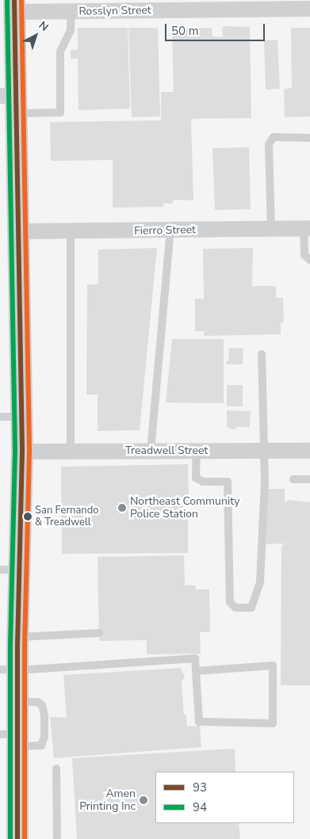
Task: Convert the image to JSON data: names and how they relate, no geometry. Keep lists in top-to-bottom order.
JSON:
{
  "streets": {
    "street": ["Rosslyn Street", "Fierro Street", "Treadwell Street"]
  },
  "places": ["Northeast Community Police Station", "San Fernando & Treadwell", "Amen Printing Inc"],
  "lines": ["transit line 93", "transit line 94"],
  "legend": ["93", "94"],
  "scale_bar": "50 m",
  "north": "top right"
}
